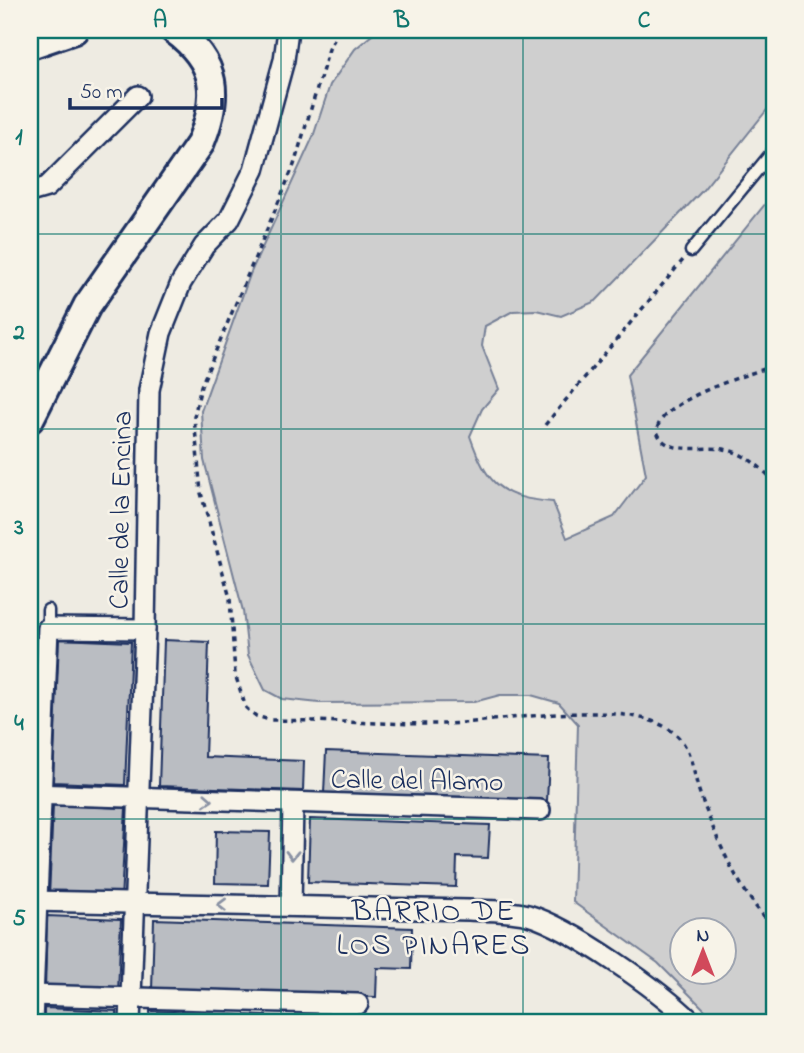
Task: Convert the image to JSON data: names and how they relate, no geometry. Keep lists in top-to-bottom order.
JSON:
{
  "streets": {
    "street": ["Calle de la Encina", "Calle del Alamo"]
  },
  "crossings": [
    ["Calle de la Encina", "Calle del Alamo"]
  ],
  "districts": ["BARRIO DE LOS PINARES"],
  "scale_bar": "50 m",
  "north": "top",
  "grid": {
    "columns": ["A", "B", "C"],
    "rows": [
      "1",
      "2",
      "3",
      "4",
      "5"
    ]
  }
}
